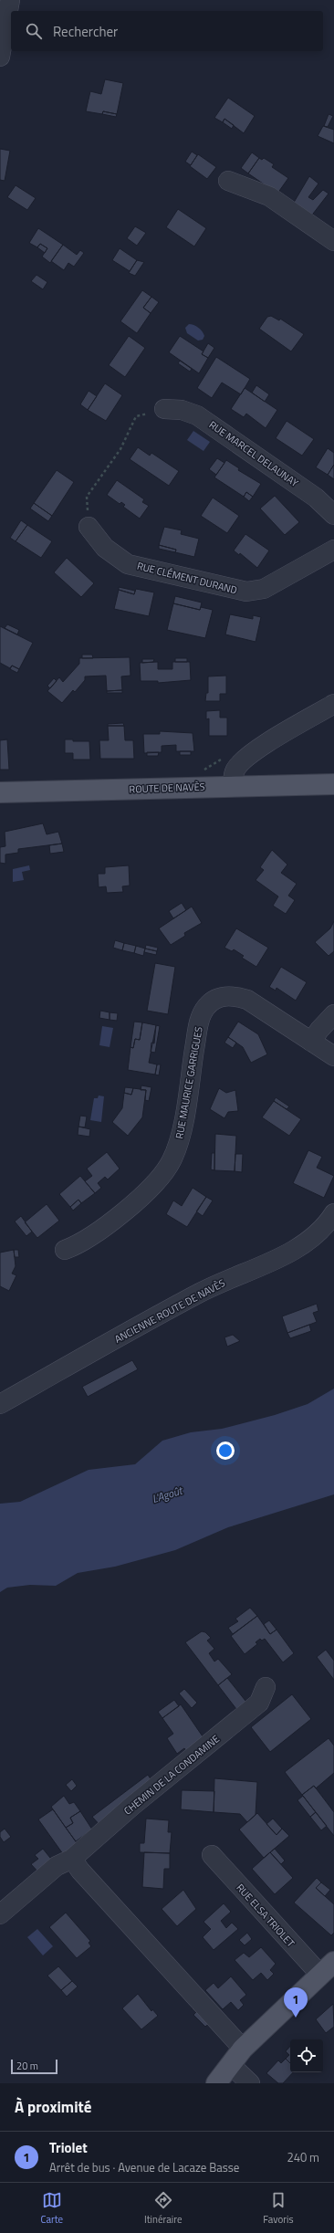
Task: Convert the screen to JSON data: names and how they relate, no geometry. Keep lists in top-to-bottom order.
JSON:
{
  "streets": {
    "main road": ["ROUTE DE NAVÈS"],
    "street": [
      "RUE MARCEL DELAUNAY",
      "RUE CLÉMENT DURAND",
      "RUE MAURICE GARRIGUES",
      "ANCIENNE ROUTE DE NAVÈS",
      "CHEMIN DE LA CONDAMINE",
      "RUE ELSA TRIOLET"
    ]
  },
  "water": ["L'Agoût"],
  "scale_bar": "20 m",
  "page": {
    "search": "Rechercher",
    "pins": "1",
    "scale": "20 m",
    "heading": "À proximité",
    "list": [
      {
        "mark": "1",
        "name": "Triolet",
        "note": "Arrêt de bus · Avenue de Lacaze Basse",
        "value": "240 m"
      }
    ],
    "nav": ["Carte", "Itinéraire", "Favoris"]
  }
}
